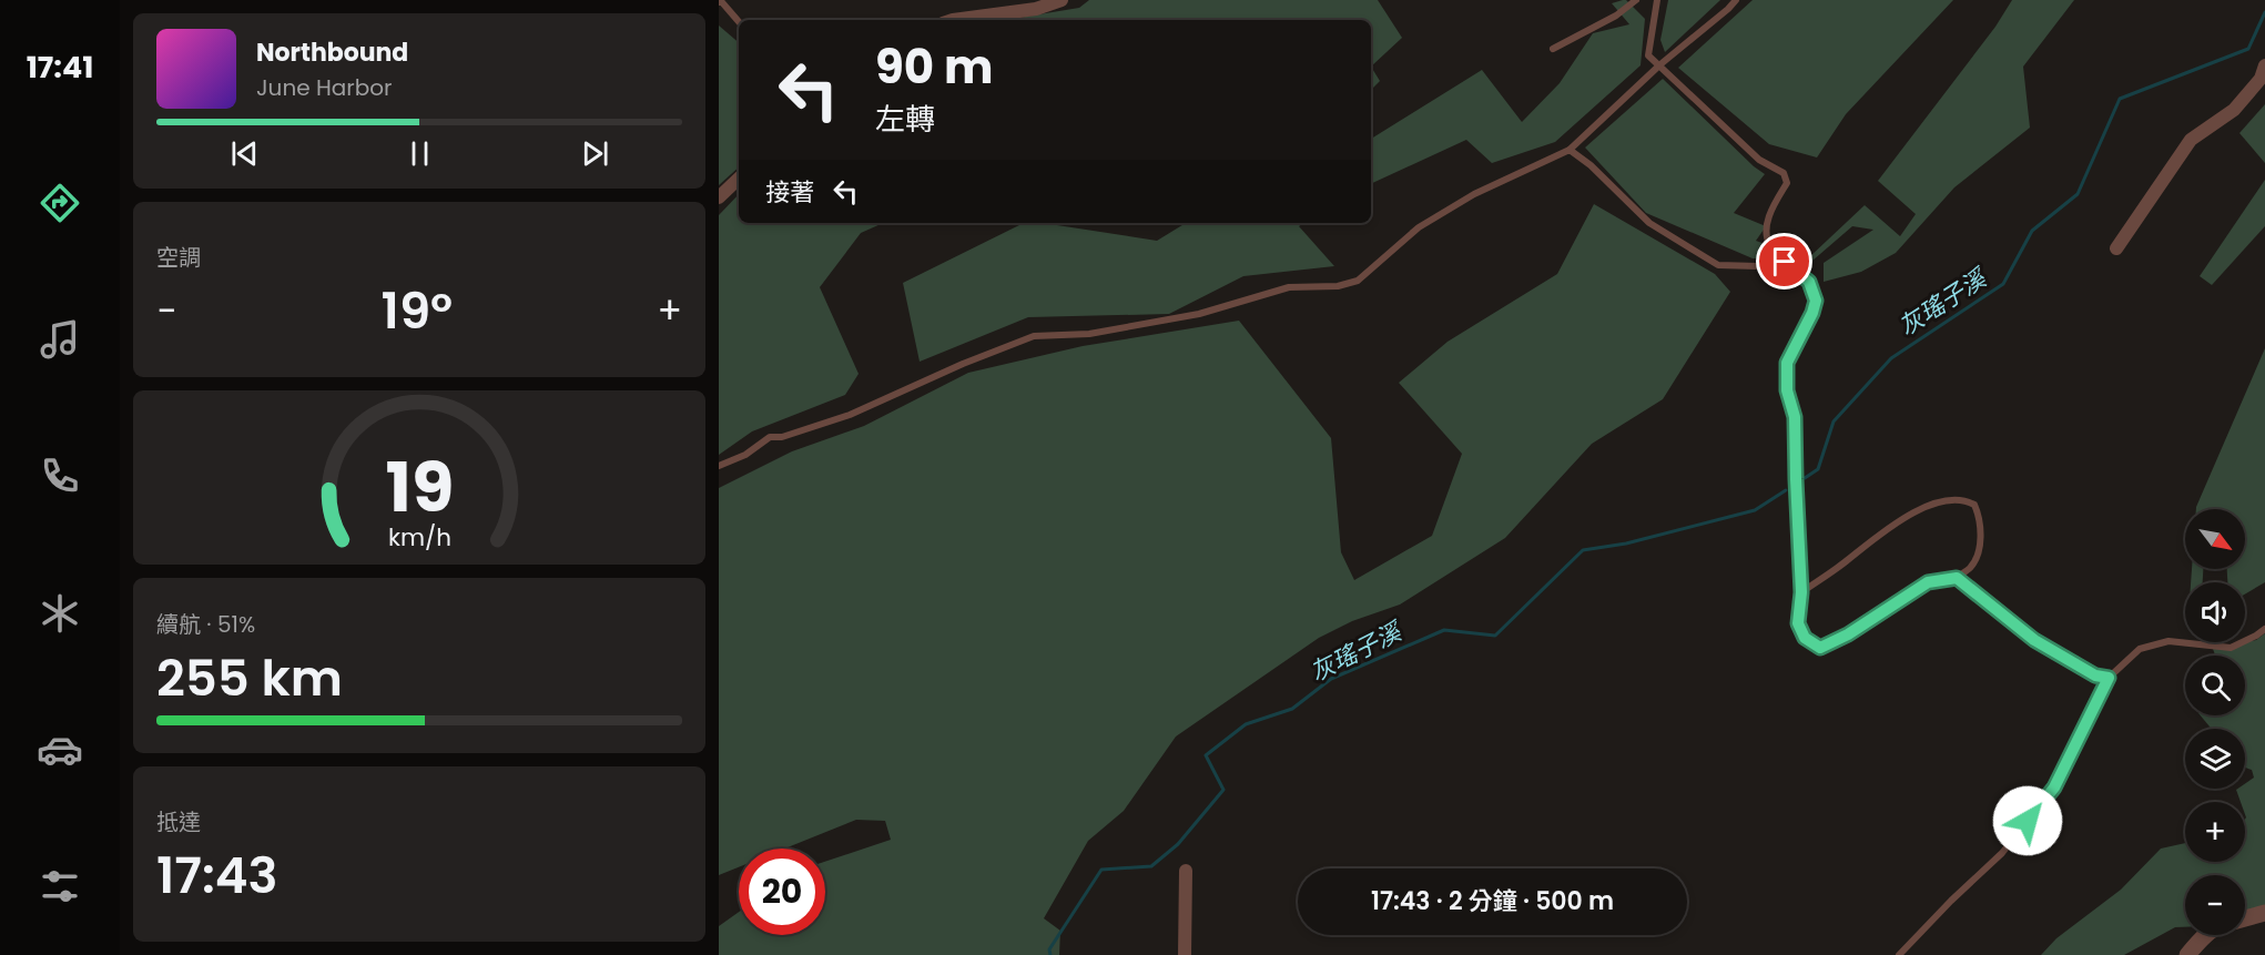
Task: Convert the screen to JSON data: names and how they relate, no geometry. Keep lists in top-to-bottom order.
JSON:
{
  "water": ["灰瑤子溪"],
  "north": "bottom right",
  "page": {
    "tabs": "17:41",
    "turn": ["90 m", "左轉"],
    "song": ["Northbound", "June Harbor"],
    "then": "接著",
    "tile": [
      "空調",
      ["續航 · 51%", "255 km"],
      ["抵達", "17:43"]
    ],
    "heat": ["−", "19°", "+"],
    "map_buttons": ["+", "−"],
    "limit": "20",
    "trip": "17:43 · 2 分鐘 · 500 m",
    "gauge": ["19", "km/h"]
  }
}
